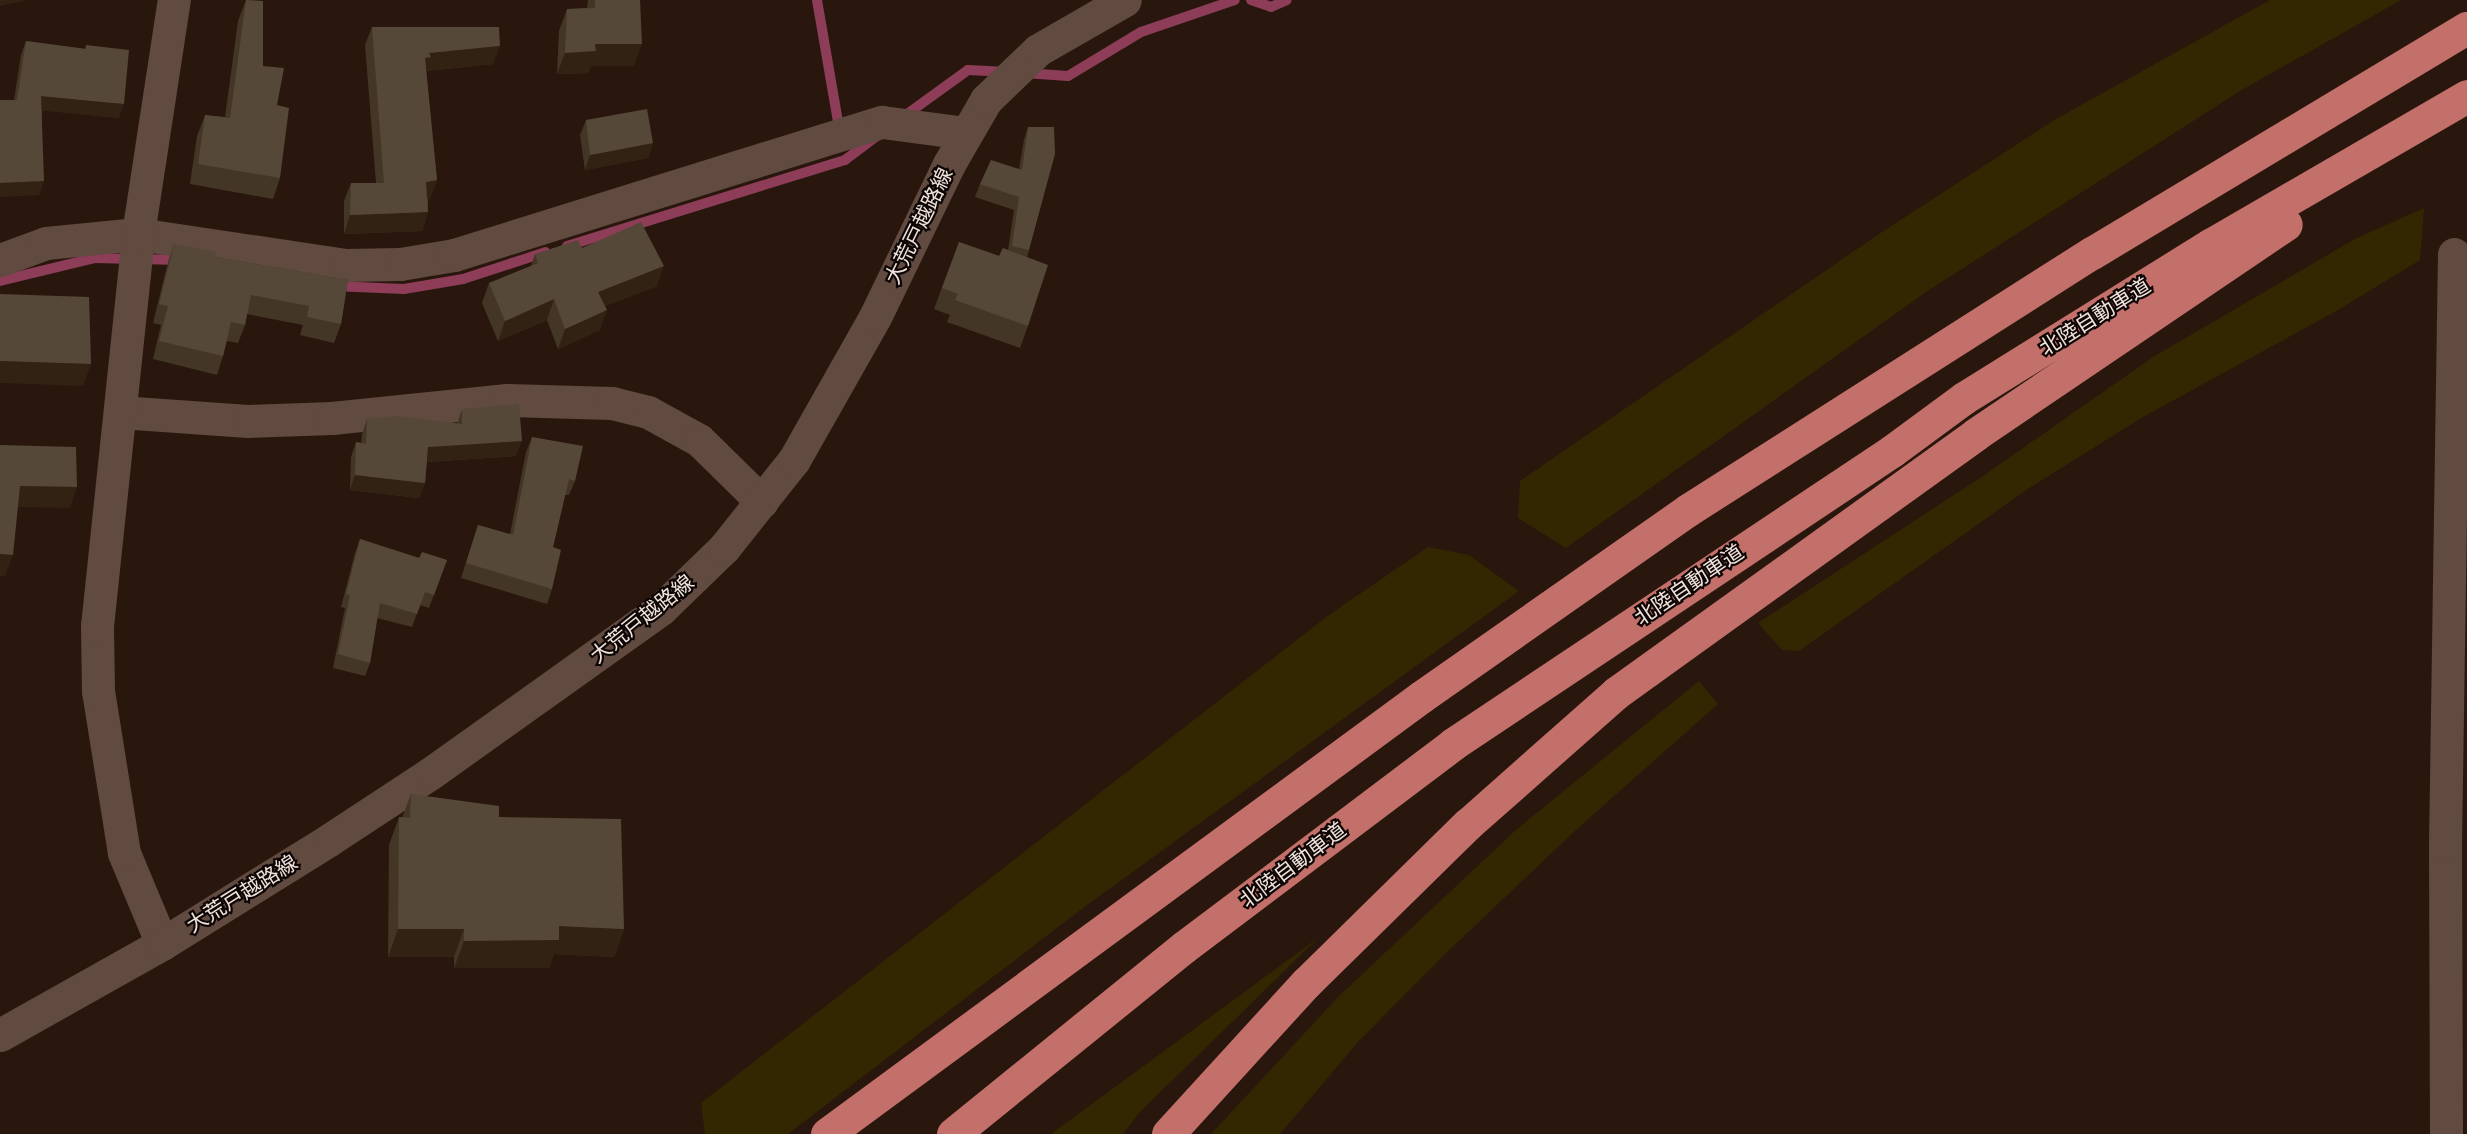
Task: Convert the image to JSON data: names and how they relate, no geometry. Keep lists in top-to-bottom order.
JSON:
{
  "streets": {
    "highway": ["北陸自動車道"],
    "street": ["大荒戸越路線"]
  }
}
